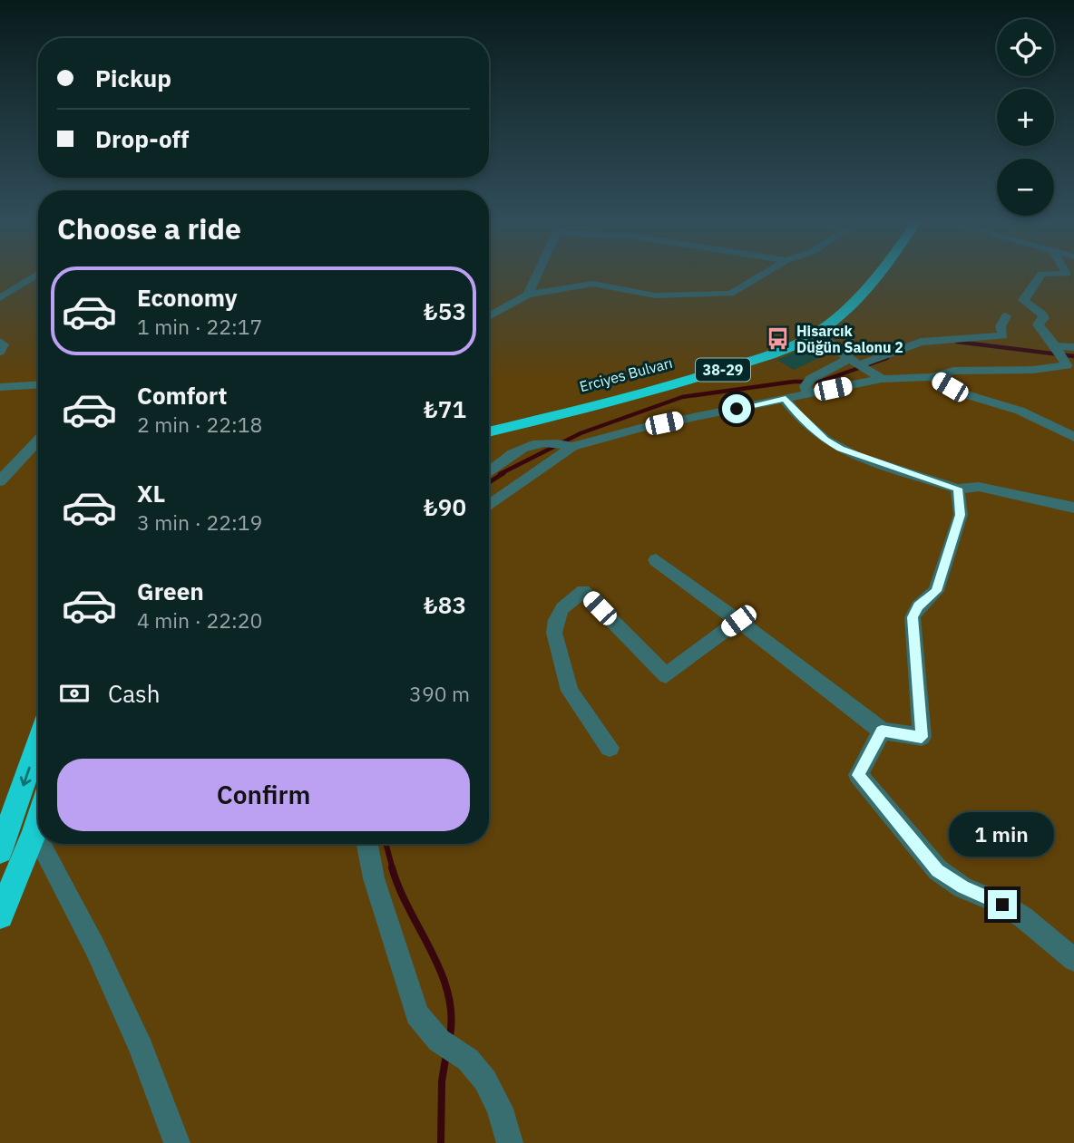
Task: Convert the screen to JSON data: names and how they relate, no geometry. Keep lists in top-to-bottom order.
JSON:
{
  "streets": {
    "highway": ["38-29", "Erciyes Bulvarı"]
  },
  "places": {
    "bus stop": ["Hisarcık Düğün Salonu 2"]
  },
  "page": {
    "map_buttons": ["+", "−"],
    "banner": ["Pickup", "Drop-off"],
    "heading": "Choose a ride",
    "list": [
      {
        "name": "Economy",
        "note": "1 min · 22:17",
        "value": "₺53"
      },
      {
        "name": "Comfort",
        "note": "2 min · 22:18",
        "value": "₺71"
      },
      {
        "name": "XL",
        "note": "3 min · 22:19",
        "value": "₺90"
      },
      {
        "name": "Green",
        "note": "4 min · 22:20",
        "value": "₺83"
      }
    ],
    "pay": ["Cash", "390 m"],
    "buttons": "Confirm",
    "bubble": "1 min"
  }
}
